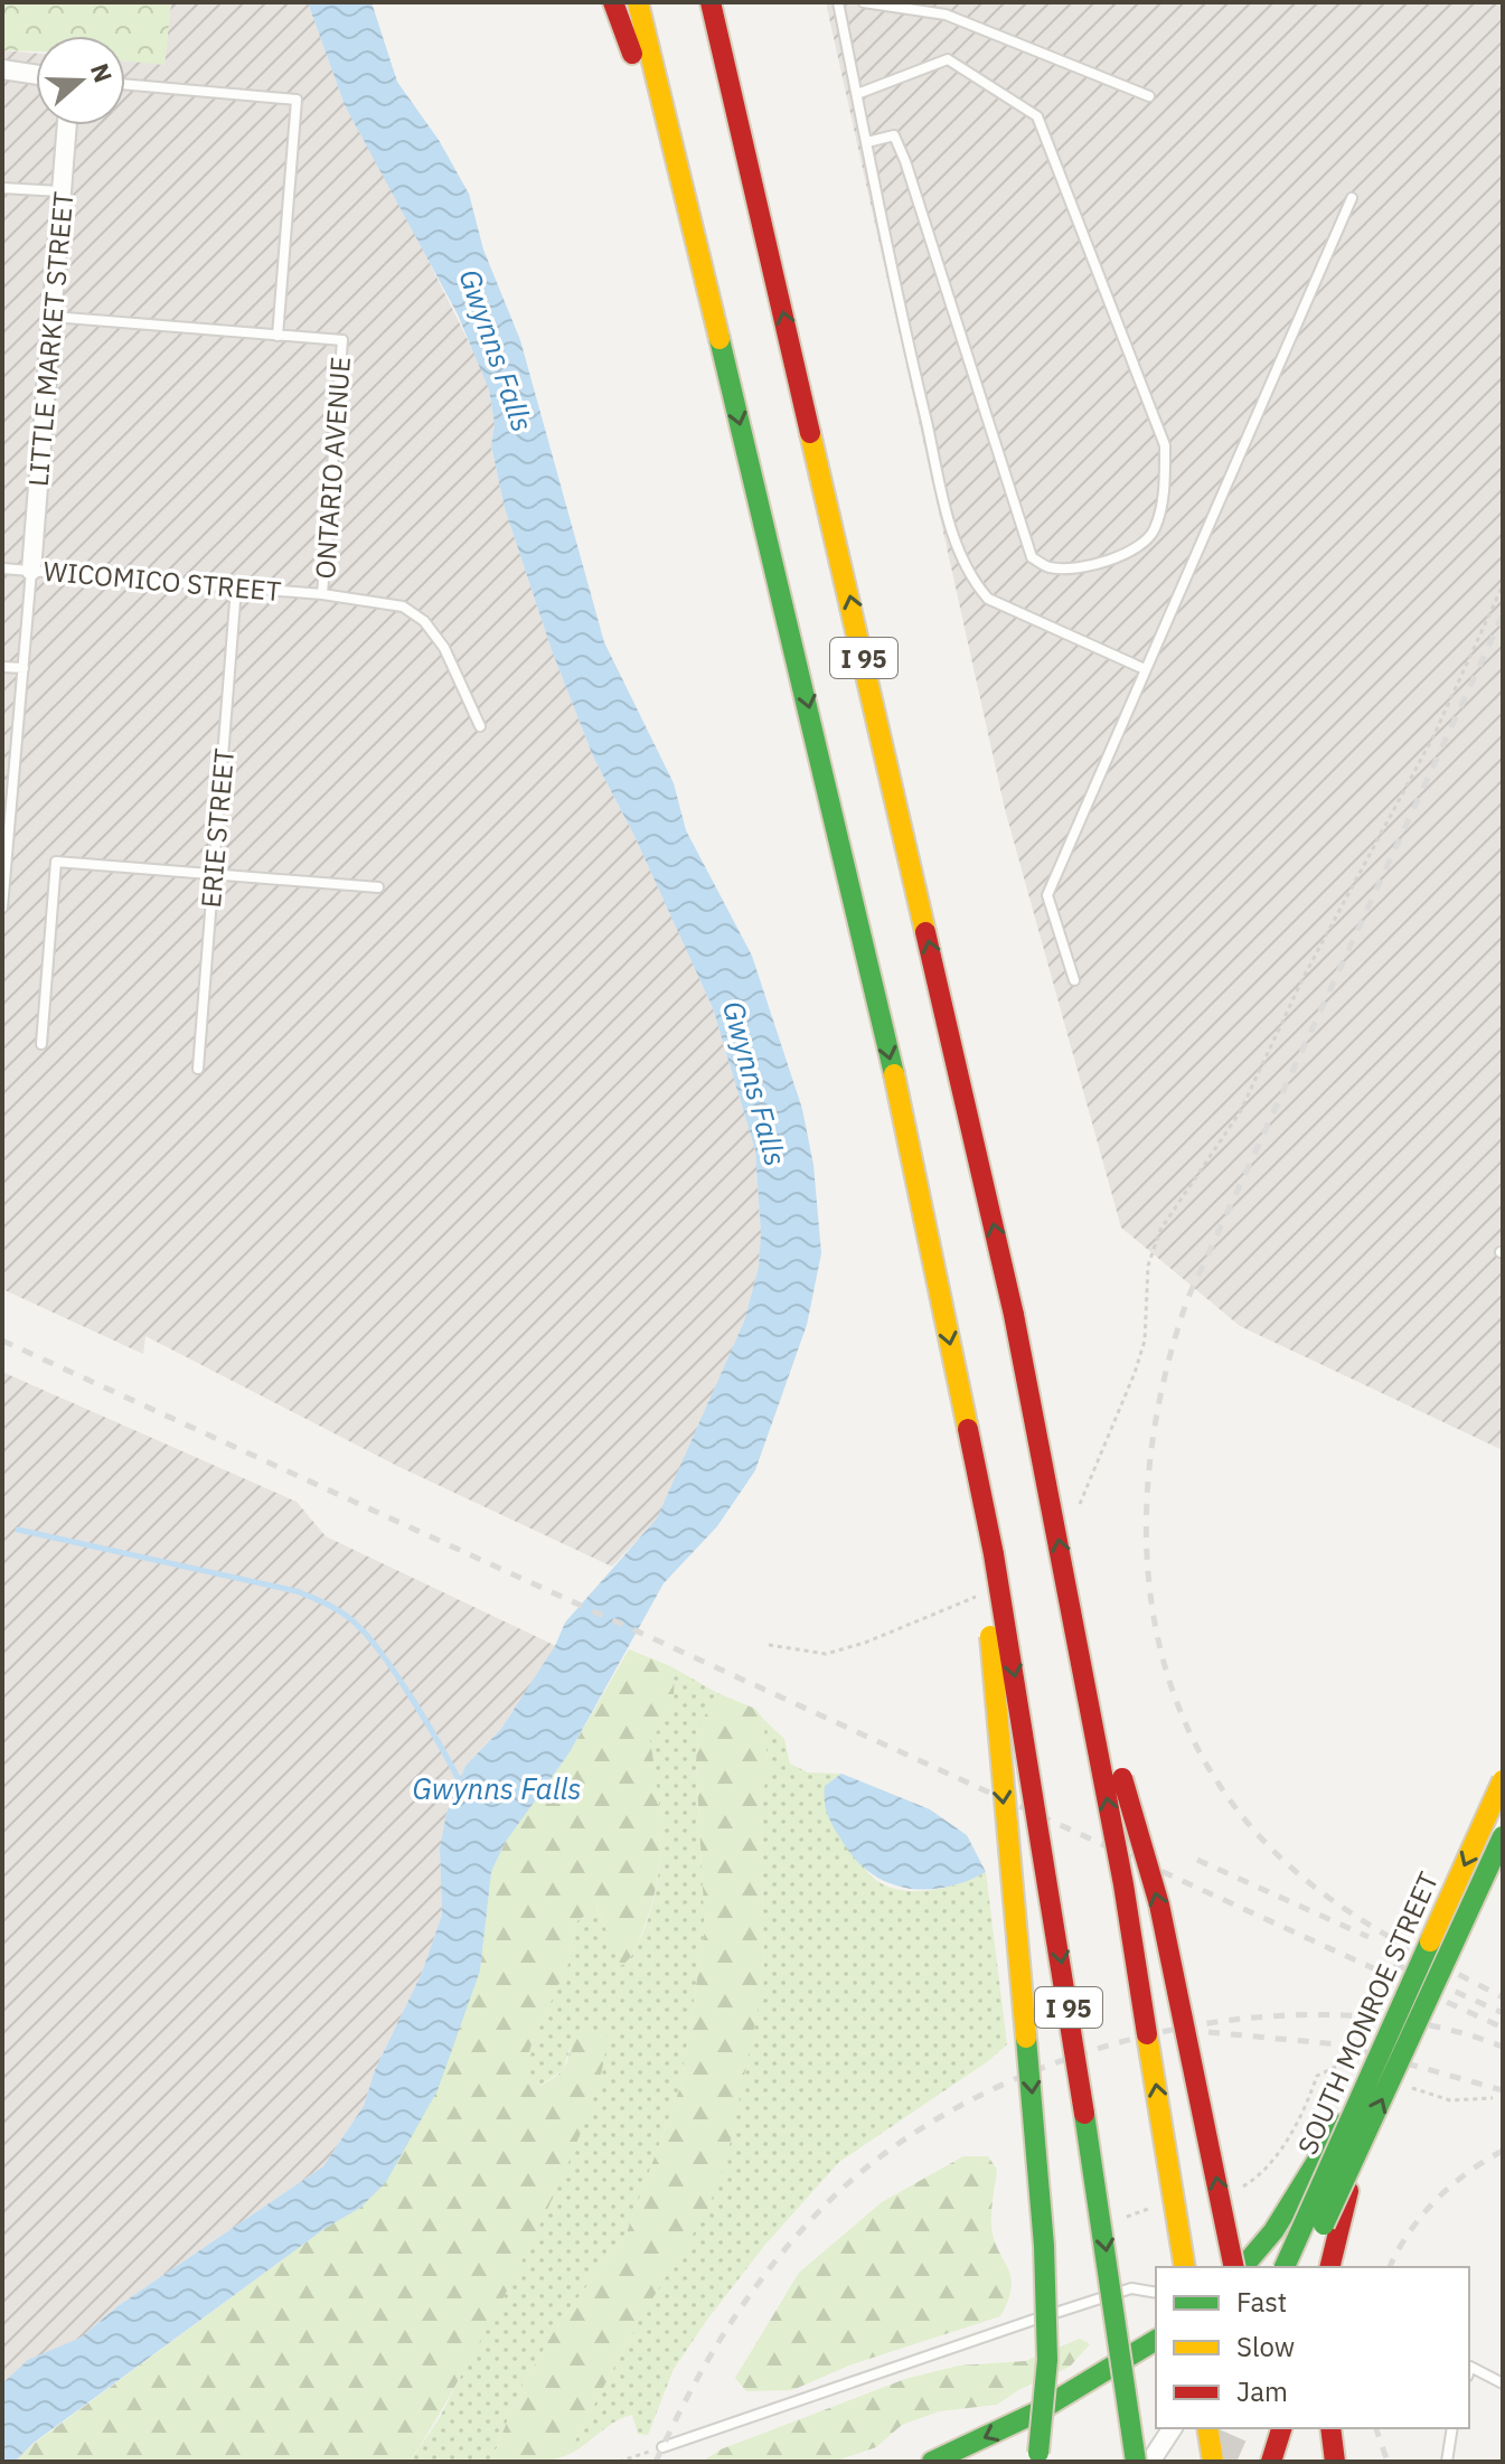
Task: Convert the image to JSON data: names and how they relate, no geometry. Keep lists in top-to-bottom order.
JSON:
{
  "streets": {
    "main road": ["I 95", "SOUTH MONROE STREET"],
    "street": ["LITTLE MARKET STREET"],
    "lane": ["ONTARIO AVENUE", "WICOMICO STREET", "ERIE STREET"]
  },
  "crossings": [
    ["LITTLE MARKET STREET", "WICOMICO STREET"],
    ["ONTARIO AVENUE", "WICOMICO STREET"],
    ["WICOMICO STREET", "ERIE STREET"]
  ],
  "water": ["Gwynns Falls"],
  "legend": ["Fast", "Slow", "Jam"],
  "north": "right"
}
